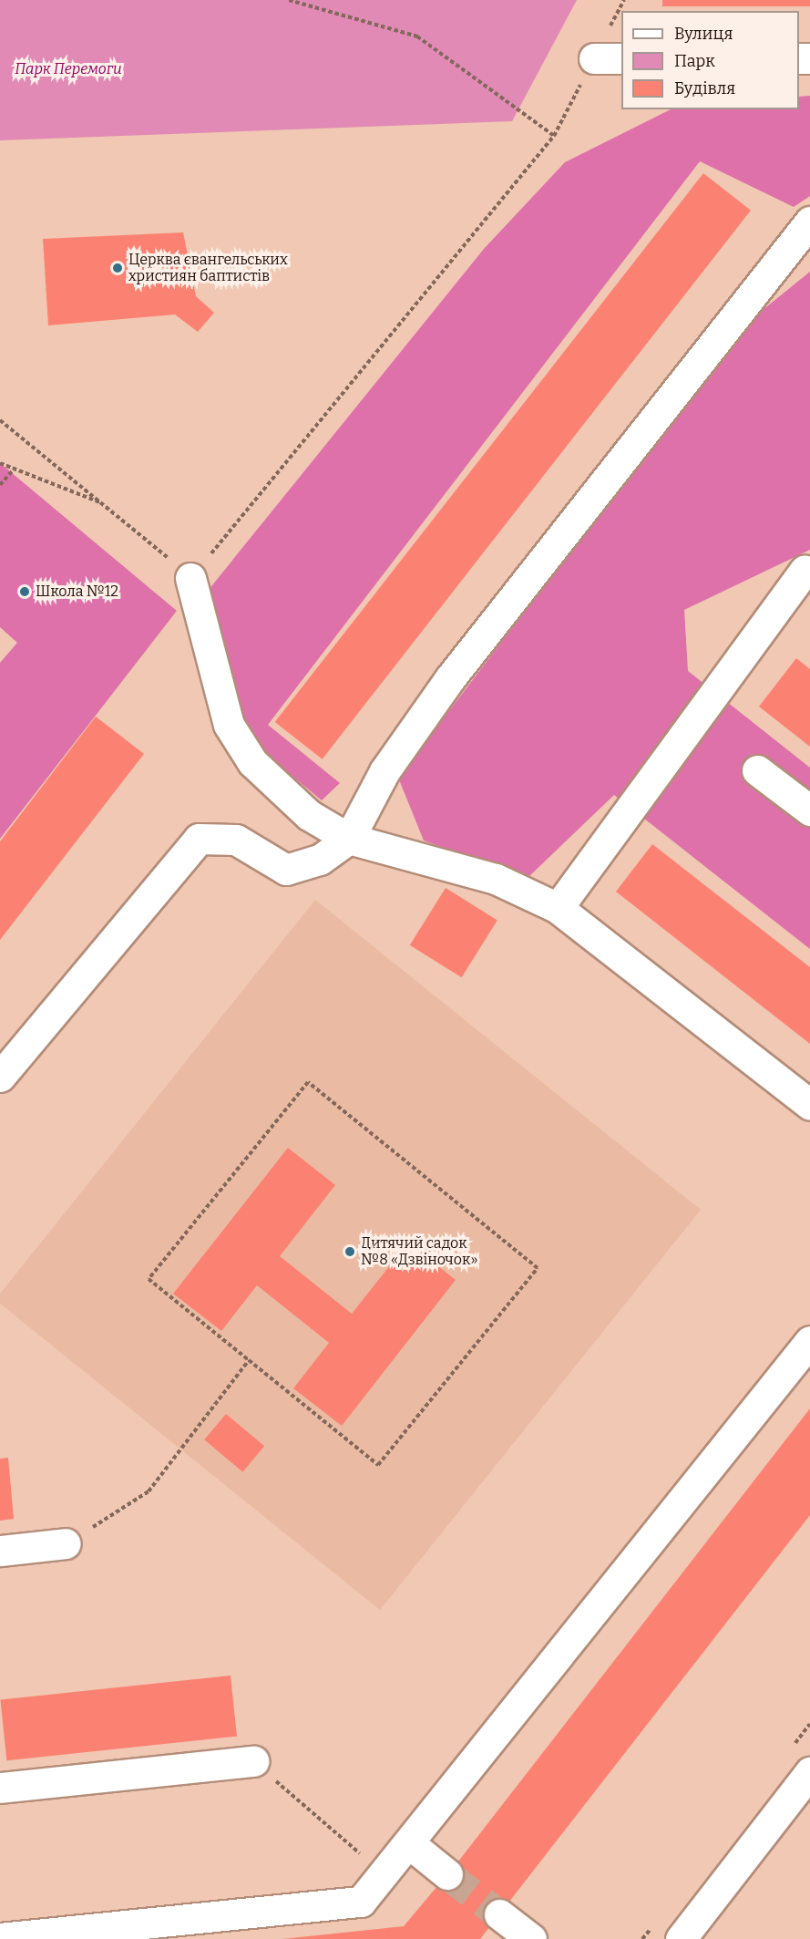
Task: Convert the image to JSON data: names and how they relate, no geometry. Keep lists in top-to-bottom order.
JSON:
{
  "parks": ["Парк Перемоги"],
  "places": ["Церква євангельських християн баптистів", "Школа №12", "Дитячий садок №8 «Дзвіночок»"],
  "legend": ["Вулиця", "Парк", "Будівля"]
}
